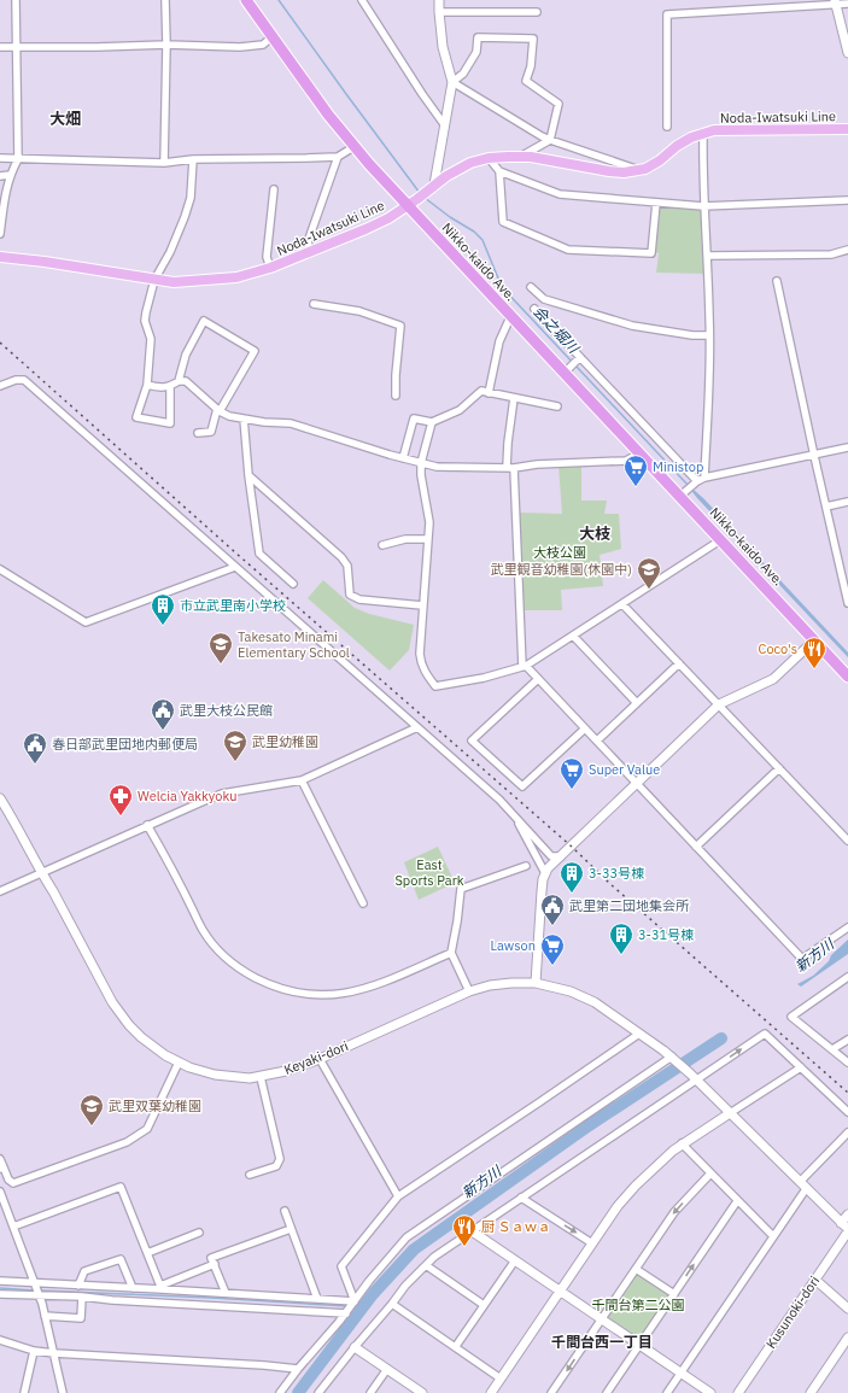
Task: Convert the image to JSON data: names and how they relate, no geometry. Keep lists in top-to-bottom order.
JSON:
{
  "streets": {
    "highway": ["Nikko-kaido Ave."],
    "main road": ["Noda-Iwatsuki Line"],
    "street": ["Keyaki-dori", "Kusunoki-dori"]
  },
  "crossings": [
    ["Noda-Iwatsuki Line", "Nikko-kaido Ave."],
    ["Keyaki-dori", "Kusunoki-dori"]
  ],
  "districts": ["大畑", "大枝", "千間台西一丁目"],
  "water": ["会之堀川", "新方川"],
  "parks": ["大枝公園", "East Sports Park", "千間台第二公園"],
  "places": {
    "supermarket": ["Ministop", "Super Value", "Lawson"],
    "school or university": [
      "武里観音幼稚園(休園中)",
      "Takesato Minami Elementary School",
      "武里幼稚園",
      "武里双葉幼稚園"
    ],
    "building": ["市立武里南小学校", "3-33号棟", "3-31号棟"],
    "restaurant": ["Coco's", "厨 Ｓａｗａ"],
    "public building": ["武里大枝公民館", "春日部武里団地内郵便局", "武里第二団地集会所"],
    "pharmacy": ["Welcia Yakkyoku"]
  }
}
